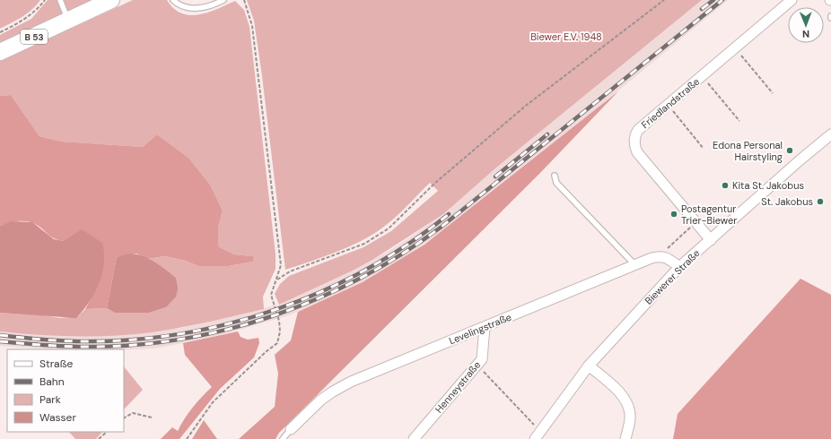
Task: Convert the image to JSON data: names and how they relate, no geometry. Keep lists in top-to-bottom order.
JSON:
{
  "streets": {
    "main road": ["B 53"],
    "street": [
      "Friedlandstraße",
      "Biewerer Straße",
      "Levelingstraße",
      "Henneystraße"
    ]
  },
  "crossings": [
    ["Friedlandstraße", "Biewerer Straße"],
    ["Levelingstraße", "Henneystraße"]
  ],
  "parks": ["Biewer E.V. 1948"],
  "places": [
    "Edona Personal Hairstyling",
    "Kita St. Jakobus",
    "St. Jakobus",
    "Postagentur Trier-Biewer"
  ],
  "legend": [
    "Straße",
    "Bahn",
    "Park",
    "Wasser"
  ],
  "north": "bottom"
}
